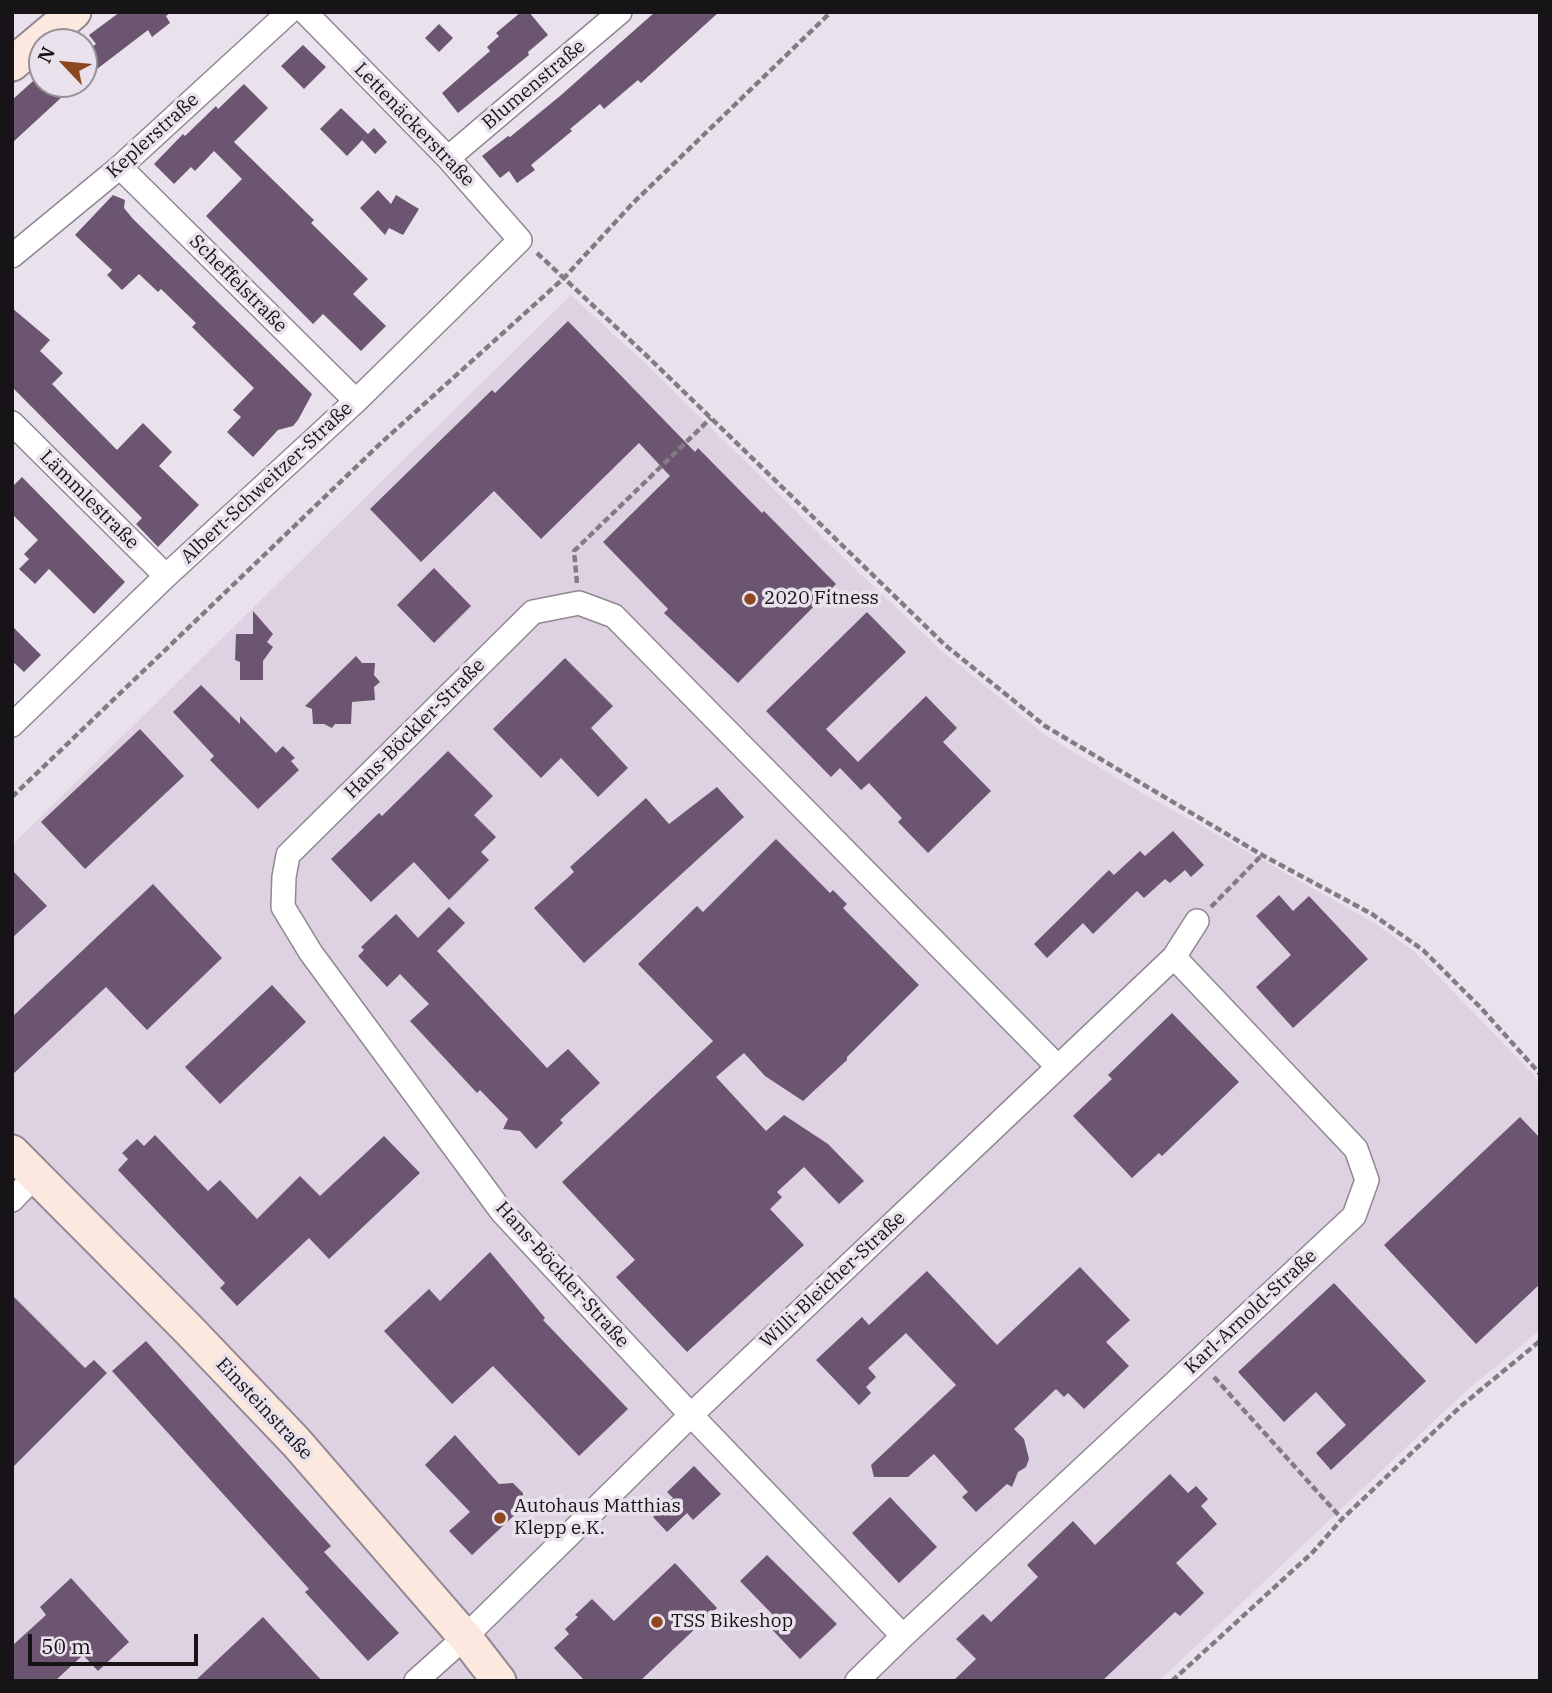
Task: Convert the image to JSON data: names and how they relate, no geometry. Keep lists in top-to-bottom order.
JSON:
{
  "streets": {
    "street": [
      "Blumenstraße",
      "Lettenäckerstraße",
      "Keplerstraße",
      "Scheffelstraße",
      "Albert-Schweitzer-Straße",
      "Lämmlestraße",
      "Hans-Böckler-Straße",
      "Willi-Bleicher-Straße",
      "Karl-Arnold-Straße",
      "Einsteinstraße"
    ]
  },
  "crossings": [
    ["Blumenstraße", "Lettenäckerstraße"],
    ["Lettenäckerstraße", "Albert-Schweitzer-Straße"],
    ["Keplerstraße", "Scheffelstraße"],
    ["Scheffelstraße", "Albert-Schweitzer-Straße"],
    ["Albert-Schweitzer-Straße", "Lämmlestraße"],
    ["Hans-Böckler-Straße", "Willi-Bleicher-Straße"],
    ["Willi-Bleicher-Straße", "Karl-Arnold-Straße"],
    ["Willi-Bleicher-Straße", "Einsteinstraße"]
  ],
  "places": ["2020 Fitness", "Autohaus Matthias Klepp e.K.", "TSS Bikeshop"],
  "scale_bar": "50 m",
  "north": "top left"
}
